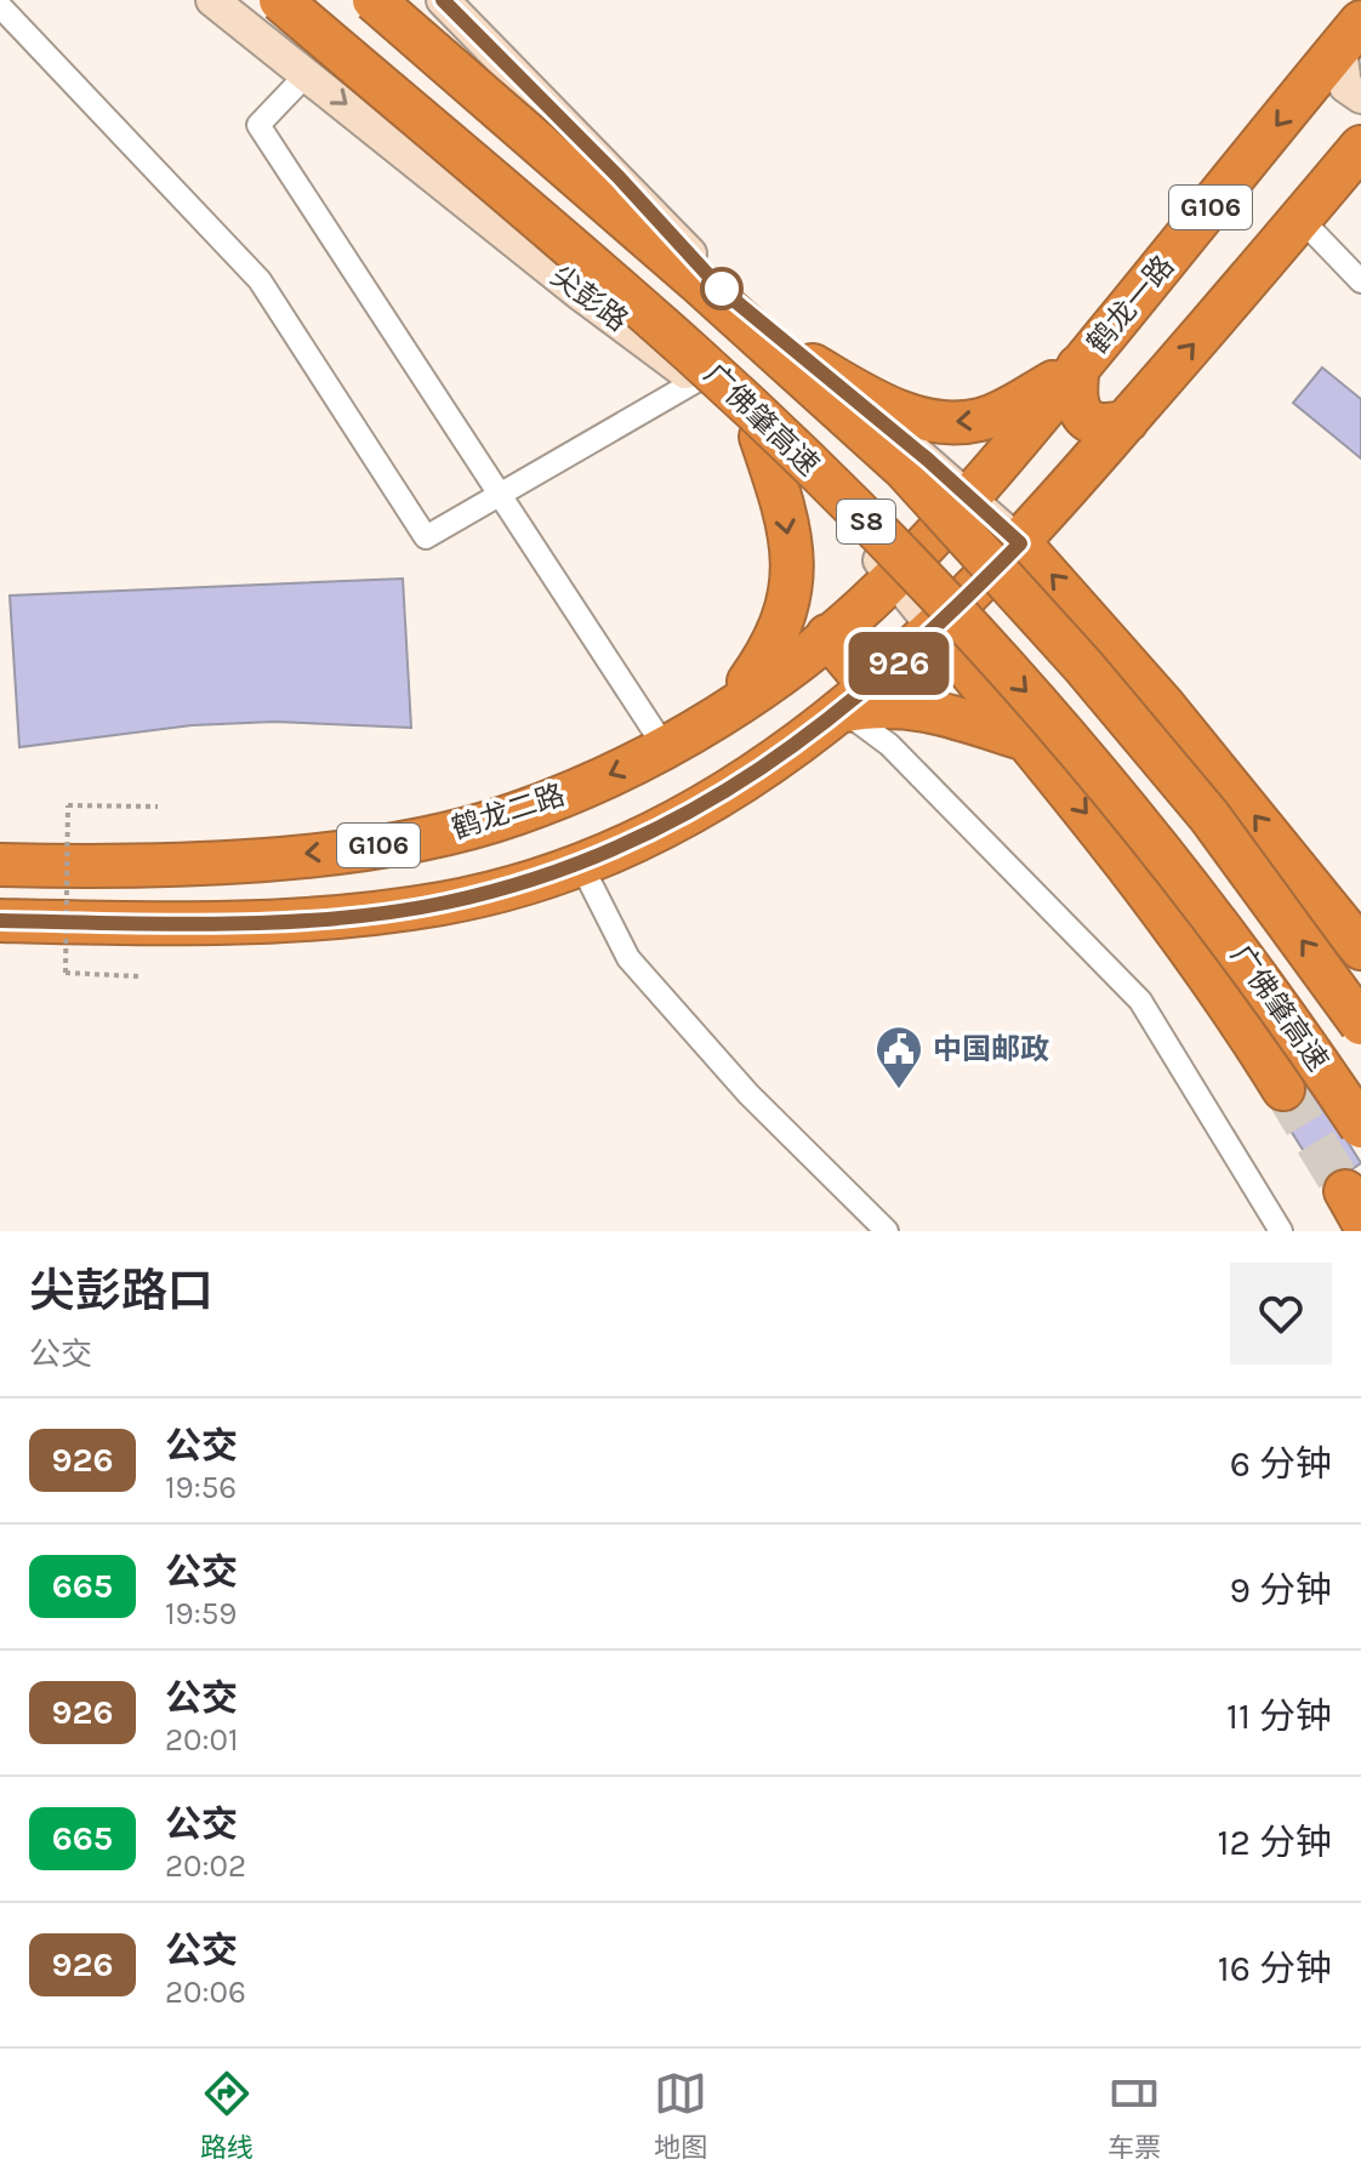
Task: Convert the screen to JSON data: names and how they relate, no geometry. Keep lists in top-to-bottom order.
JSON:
{
  "streets": {
    "highway": [
      "G106",
      "鹤龙一路",
      "广佛肇高速",
      "S8",
      "鹤龙二路"
    ],
    "main road": ["尖彭路"]
  },
  "crossings": [
    ["G106", "尖彭路"],
    ["G106", "鹤龙一路"],
    ["G106", "鹤龙二路"],
    ["尖彭路", "鹤龙二路"]
  ],
  "places": {
    "public building": ["中国邮政"]
  },
  "lines": ["bus line 926"],
  "page": {
    "on_map": "926",
    "heading": ["尖彭路口", "公交"],
    "list": [
      {
        "mark": "926",
        "name": "公交",
        "note": "19:56",
        "value": "6 分钟"
      },
      {
        "mark": "665",
        "name": "公交",
        "note": "19:59",
        "value": "9 分钟"
      },
      {
        "mark": "926",
        "name": "公交",
        "note": "20:01",
        "value": "11 分钟"
      },
      {
        "mark": "665",
        "name": "公交",
        "note": "20:02",
        "value": "12 分钟"
      },
      {
        "mark": "926",
        "name": "公交",
        "note": "20:06",
        "value": "16 分钟"
      }
    ],
    "tabs": ["路线", "地图", "车票"]
  }
}
